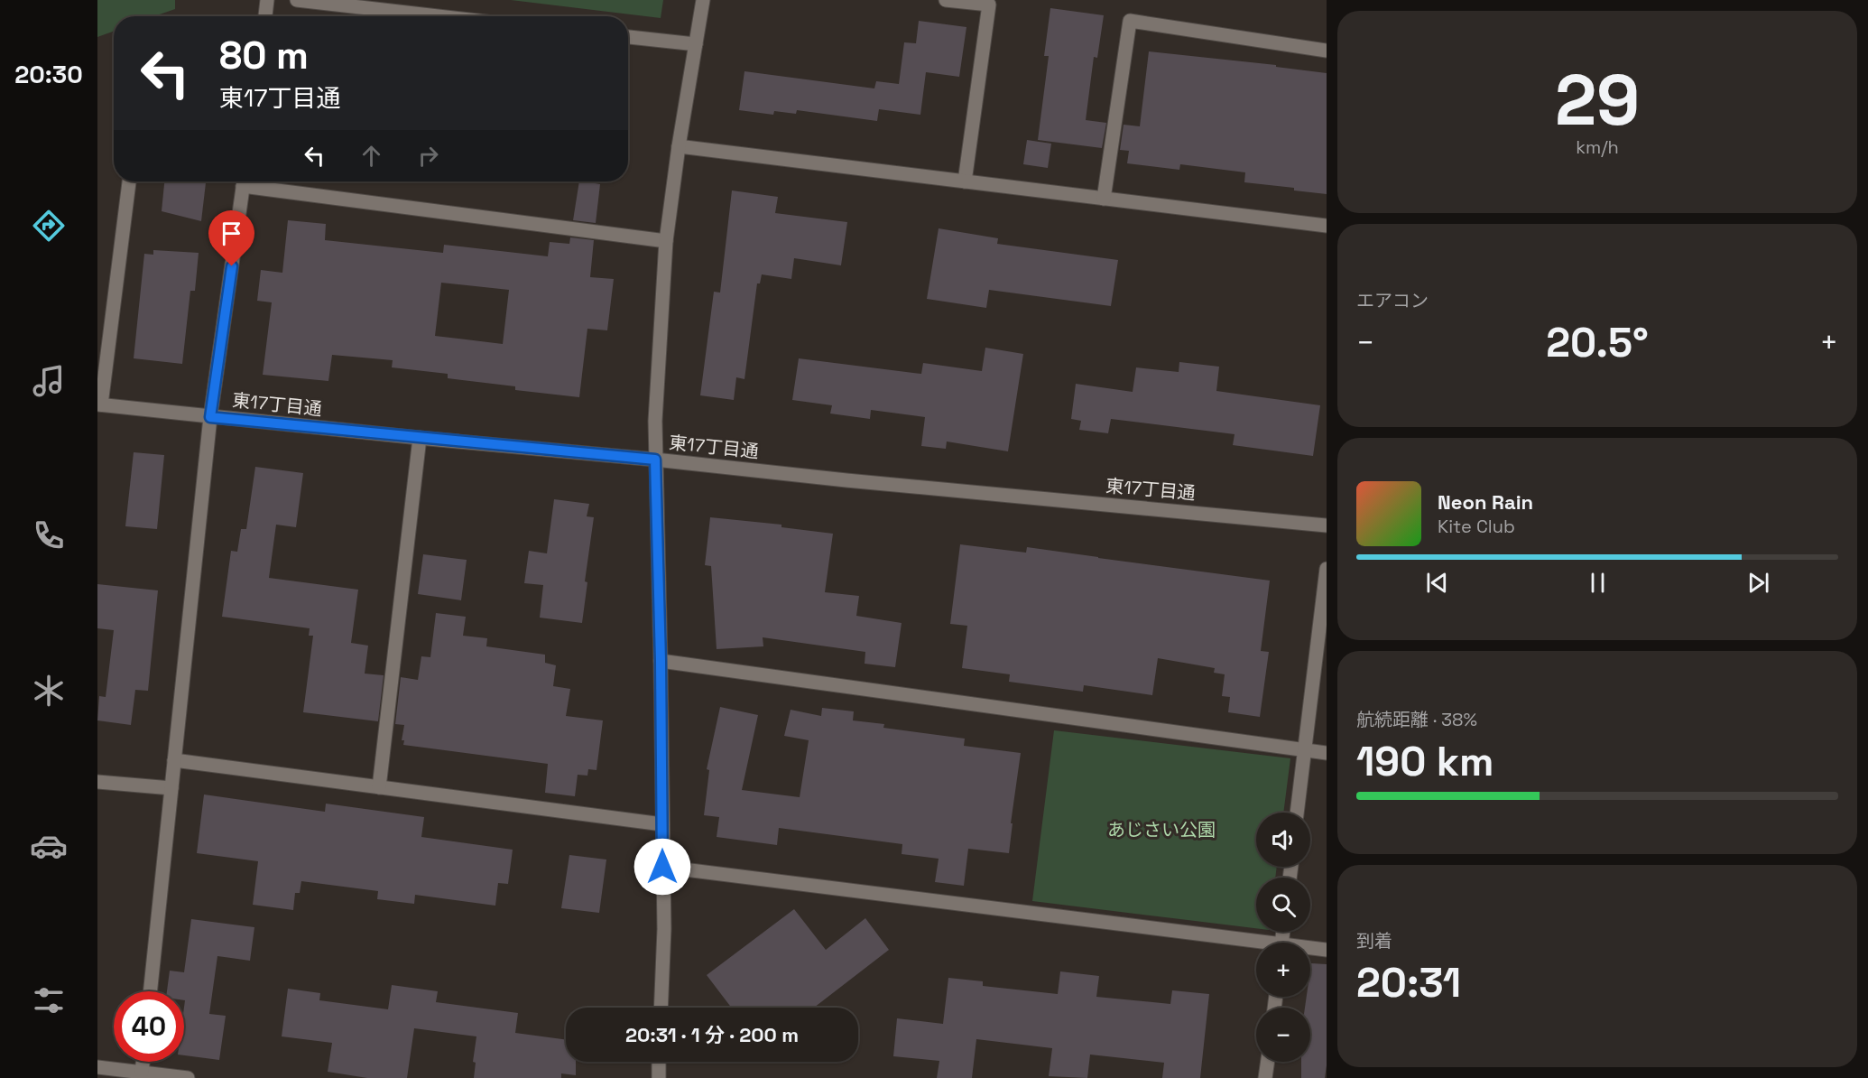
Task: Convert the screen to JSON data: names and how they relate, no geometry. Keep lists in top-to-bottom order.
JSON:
{
  "streets": {
    "street": ["東17丁目通"]
  },
  "parks": ["あじさい公園"],
  "page": {
    "tabs": "20:30",
    "tile": [
      ["29", "km/h"],
      "エアコン",
      ["航続距離 · 38%", "190 km"],
      ["到着", "20:31"]
    ],
    "turn": ["80 m", "東17丁目通"],
    "heat": ["−", "20.5°", "+"],
    "song": ["Neon Rain", "Kite Club"],
    "map_buttons": ["+", "−"],
    "limit": "40",
    "trip": "20:31 · 1 分 · 200 m"
  }
}
